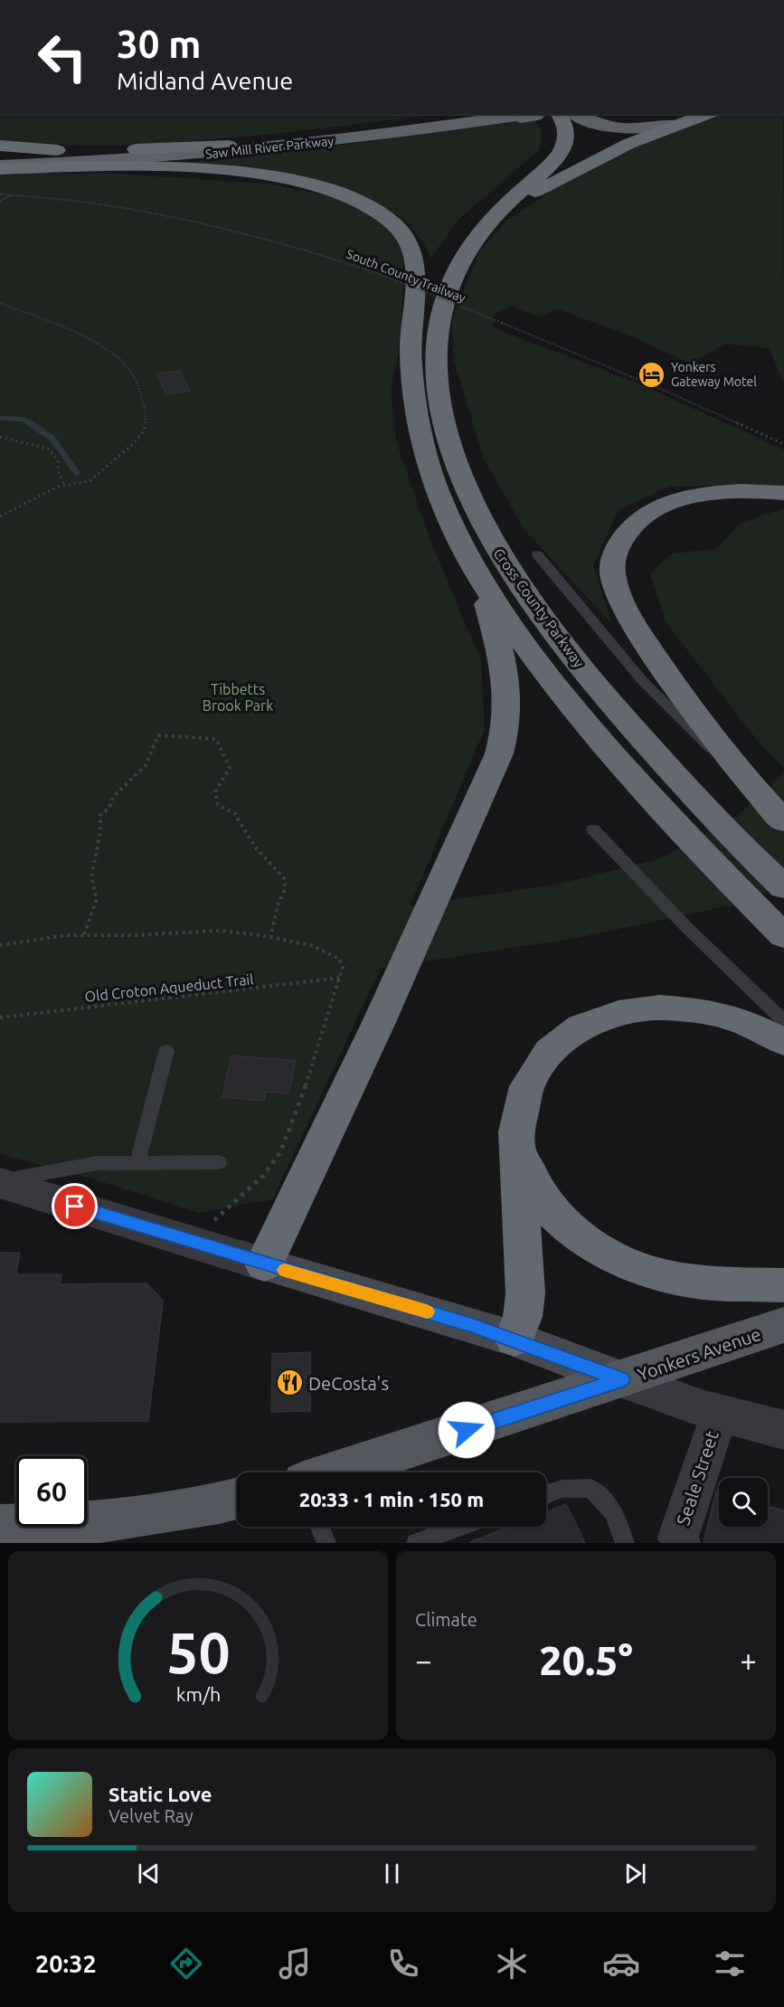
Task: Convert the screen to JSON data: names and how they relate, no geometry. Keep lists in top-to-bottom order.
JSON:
{
  "streets": {
    "highway": ["Saw Mill River Parkway", "Cross County Parkway"],
    "main road": ["Yonkers Avenue"],
    "street": ["Seale Street"],
    "path": ["South County Trailway", "Old Croton Aqueduct Trail"]
  },
  "parks": ["Tibbetts Brook Park"],
  "places": {
    "hotel": ["Yonkers Gateway Motel"],
    "restaurant": ["DeCosta's"]
  },
  "page": {
    "turn": ["30 m", "Midland Avenue"],
    "limit": "60",
    "trip": "20:33 · 1 min · 150 m",
    "tile": "Climate",
    "heat": ["−", "20.5°", "+"],
    "song": ["Static Love", "Velvet Ray"],
    "tabs": "20:32",
    "gauge": ["50", "km/h"]
  }
}
